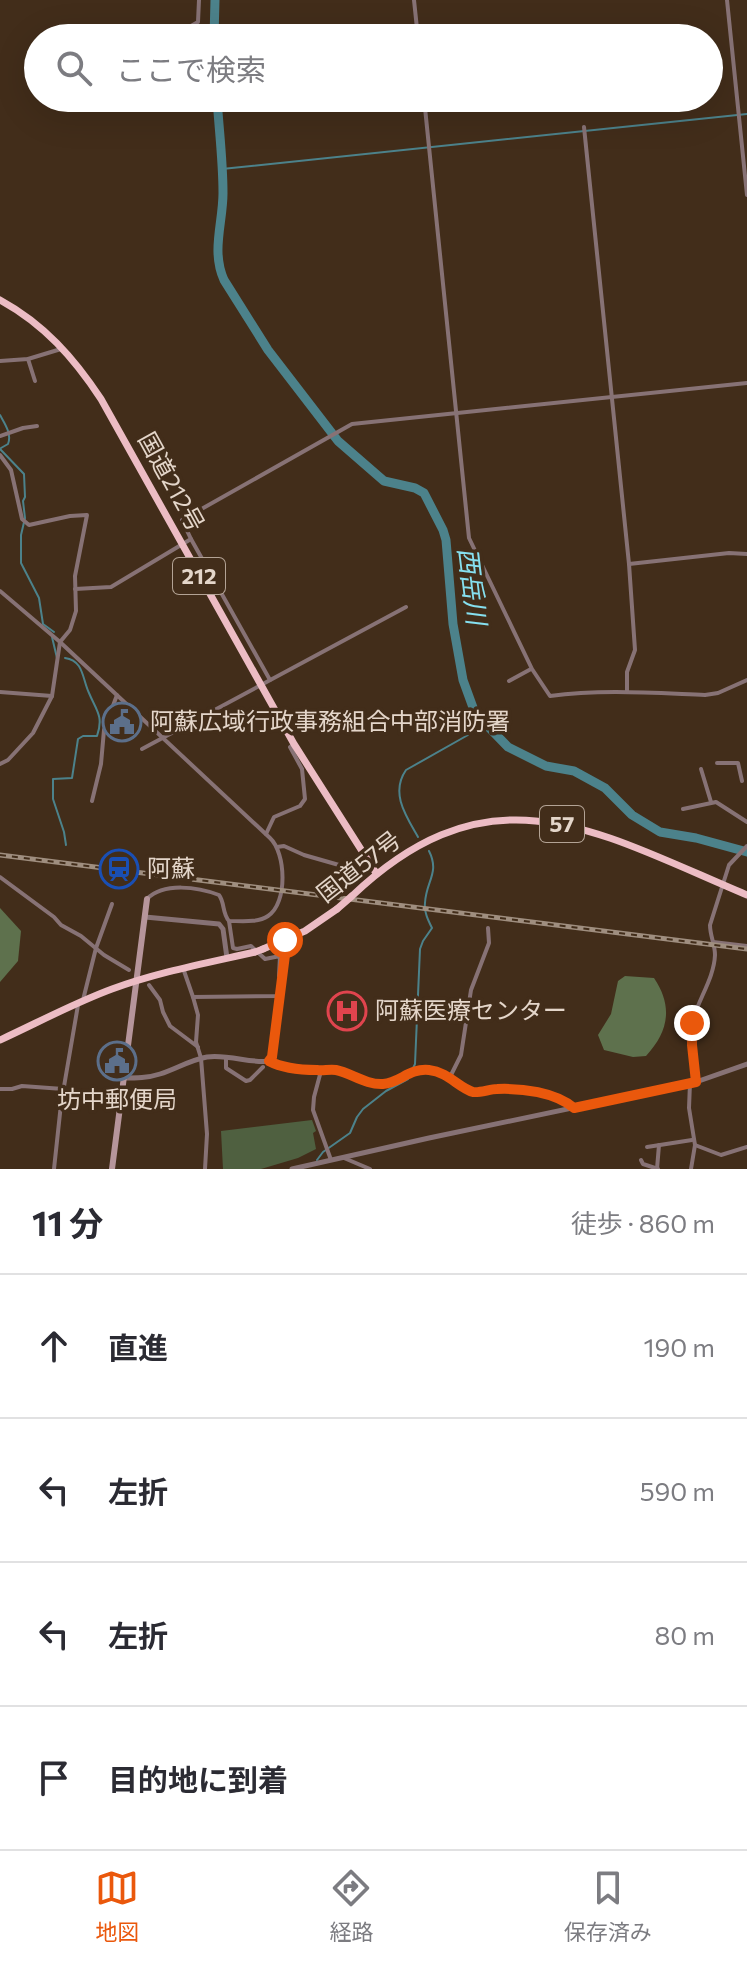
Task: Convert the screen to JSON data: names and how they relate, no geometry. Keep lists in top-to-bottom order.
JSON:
{
  "streets": {
    "highway": [
      "国道212号",
      "212",
      "57",
      "国道57号"
    ]
  },
  "crossings": [
    ["国道212号", "国道57号"]
  ],
  "water": ["西岳川"],
  "places": {
    "public building": ["阿蘇広域行政事務組合中部消防署", "坊中郵便局"],
    "station": ["阿蘇"],
    "hospital": ["阿蘇医療センター"]
  },
  "page": {
    "search": "ここで検索",
    "heading": ["11 分", "徒歩 · 860 m"],
    "list": [
      ["直進", "190 m"],
      ["左折", "590 m"],
      ["左折", "80 m"],
      "目的地に到着"
    ],
    "nav": ["地図", "経路", "保存済み"]
  }
}
